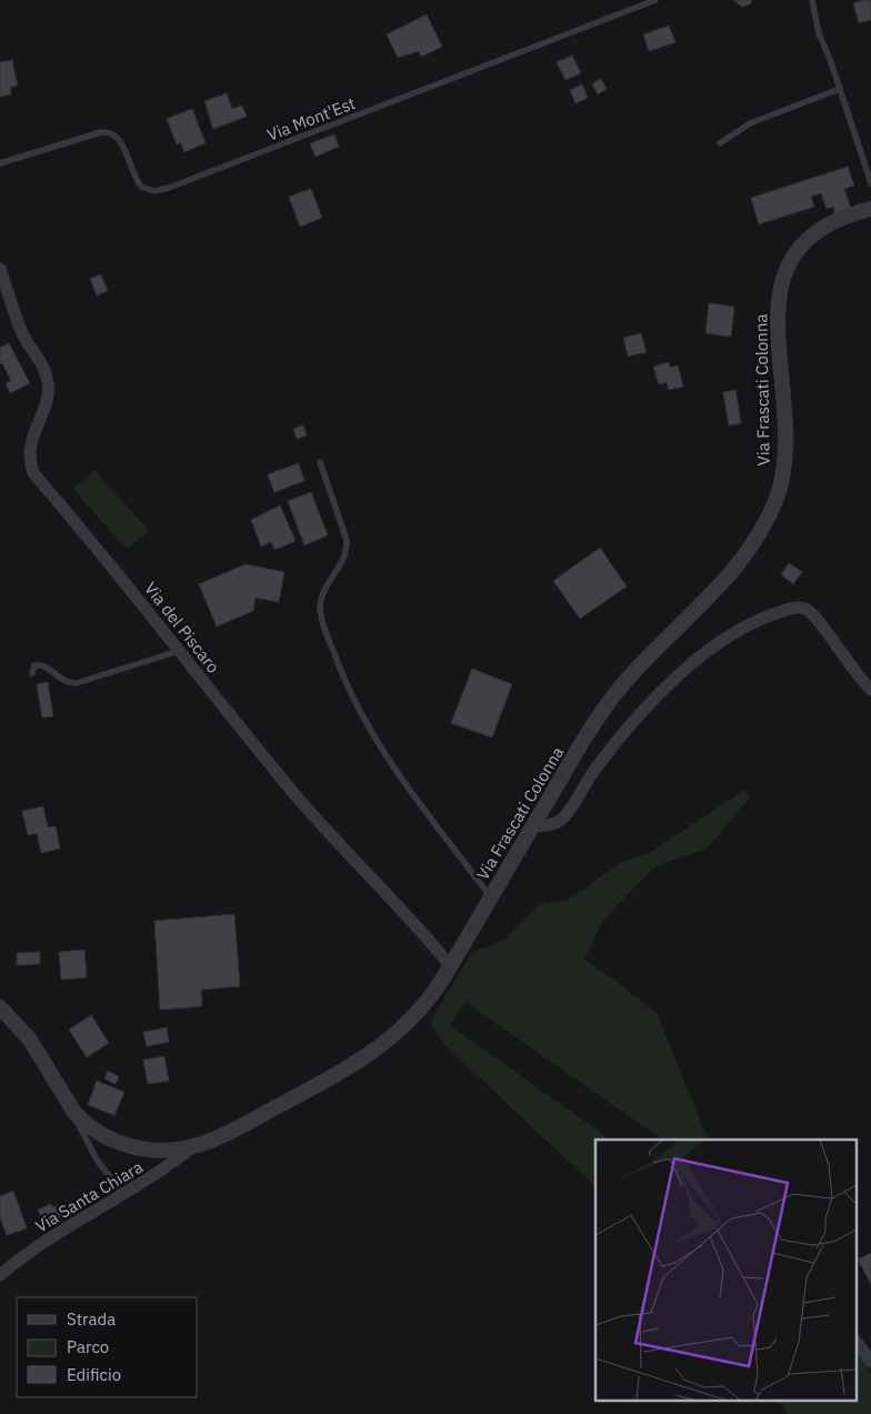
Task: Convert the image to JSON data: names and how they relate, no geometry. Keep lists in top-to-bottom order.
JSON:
{
  "streets": {
    "street": ["Via Frascati Colonna", "Via del Piscaro", "Via Santa Chiara"],
    "lane": ["Via Mont'Est"]
  },
  "crossings": [
    ["Via Frascati Colonna", "Via del Piscaro"],
    ["Via Frascati Colonna", "Via Santa Chiara"]
  ],
  "legend": ["Strada", "Parco", "Edificio"]
}
